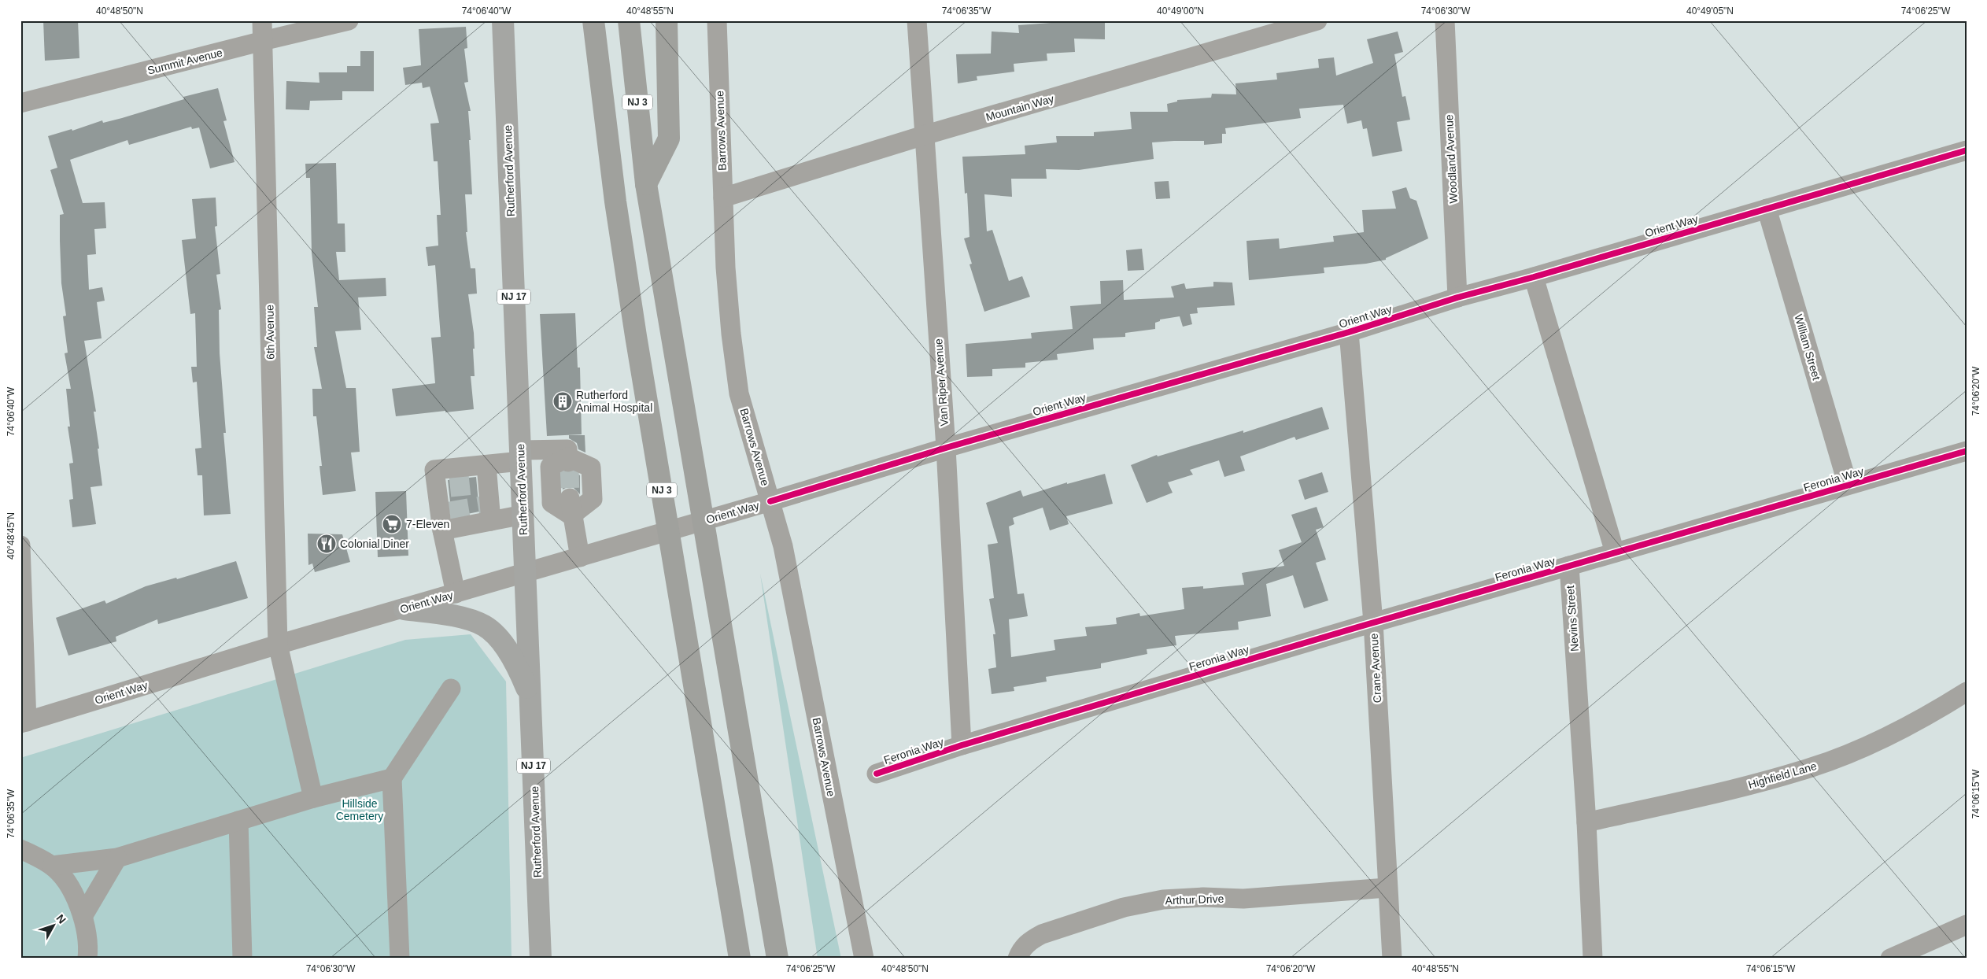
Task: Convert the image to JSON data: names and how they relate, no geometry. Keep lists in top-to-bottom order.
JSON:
{
  "streets": {
    "highway": ["NJ 3"],
    "main road": ["Rutherford Avenue", "NJ 17"],
    "street": [
      "Summit Avenue",
      "Mountain Way",
      "Barrows Avenue",
      "Woodland Avenue",
      "Orient Way",
      "6th Avenue",
      "William Street",
      "Van Riper Avenue",
      "Feronia Way",
      "Nevins Street",
      "Crane Avenue",
      "Highfield Lane",
      "Arthur Drive"
    ]
  },
  "crossings": [
    ["Summit Avenue", "6th Avenue"],
    ["Mountain Way", "Barrows Avenue"],
    ["Mountain Way", "Van Riper Avenue"],
    ["Barrows Avenue", "Orient Way"],
    ["Woodland Avenue", "Orient Way"],
    ["Rutherford Avenue", "Orient Way"],
    ["Orient Way", "6th Avenue"],
    ["Orient Way", "William Street"],
    ["Orient Way", "Van Riper Avenue"],
    ["Orient Way", "Crane Avenue"],
    ["William Street", "Feronia Way"],
    ["Van Riper Avenue", "Feronia Way"],
    ["Feronia Way", "Nevins Street"],
    ["Feronia Way", "Crane Avenue"],
    ["Nevins Street", "Highfield Lane"],
    ["Crane Avenue", "Arthur Drive"]
  ],
  "parks": ["Hillside Cemetery"],
  "places": {
    "building": ["Rutherford Animal Hospital"],
    "supermarket": ["7-Eleven"],
    "restaurant": ["Colonial Diner"]
  },
  "north": "top right",
  "coordinates": [
    "40°48'50\"N",
    "74°06'40\"W",
    "40°48'55\"N",
    "74°06'35\"W",
    "40°49'00\"N",
    "74°06'30\"W",
    "40°49'05\"N",
    "74°06'25\"W",
    "74°06'20\"W",
    "40°48'45\"N",
    "74°06'15\"W"
  ]
}
